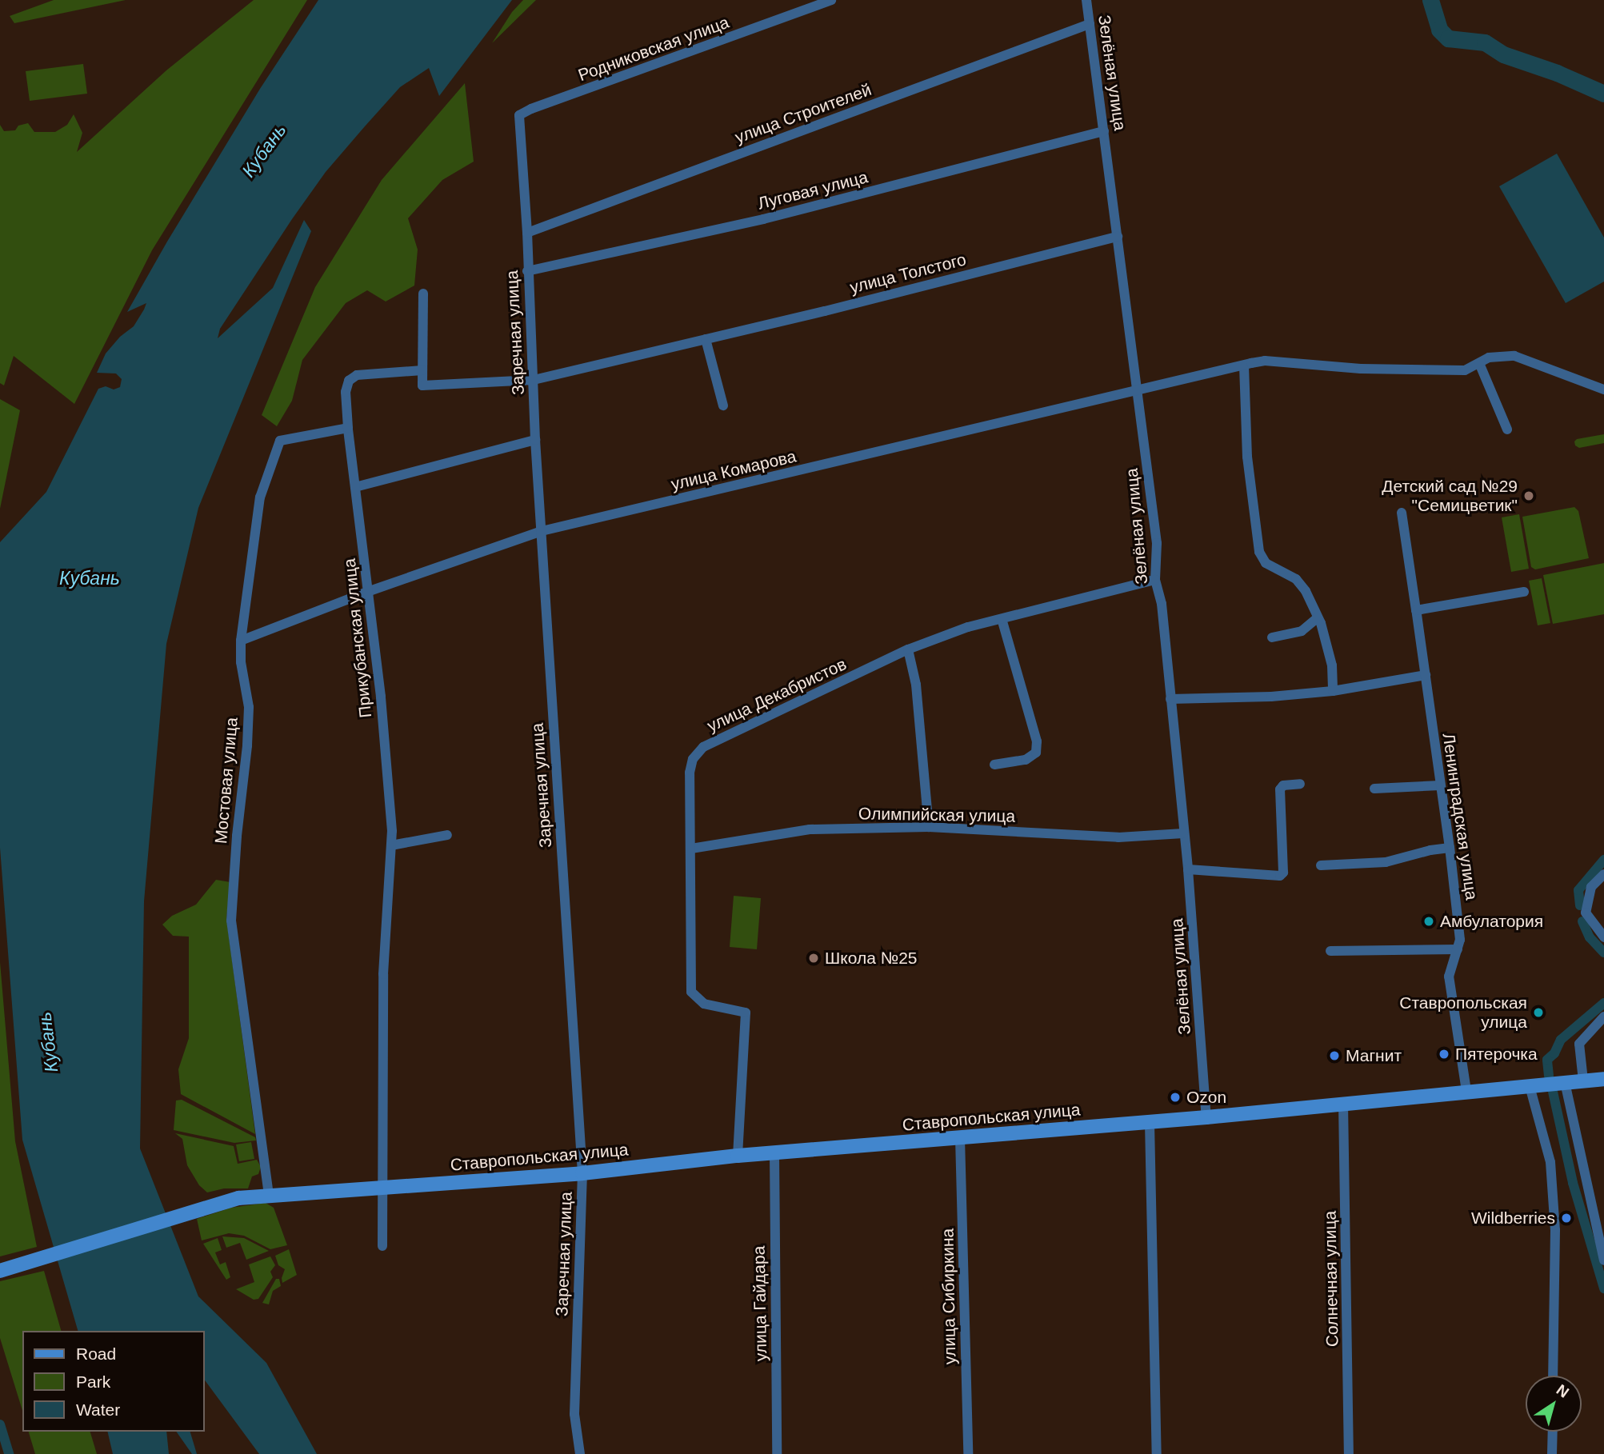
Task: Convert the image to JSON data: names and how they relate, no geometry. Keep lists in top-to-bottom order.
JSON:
{
  "streets": {
    "main road": ["Ставропольская улица"],
    "street": [
      "Родниковская улица",
      "Зелёная улица",
      "улица Строителей",
      "Луговая улица",
      "улица Толстого",
      "Заречная улица",
      "улица Комарова",
      "Прикубанская улица",
      "улица Декабристов",
      "Мостовая улица",
      "Олимпийская улица",
      "Ленинградская улица",
      "Солнечная улица",
      "улица Сибиркина",
      "улица Гайдара"
    ]
  },
  "crossings": [
    ["Родниковская улица", "Заречная улица"],
    ["Зелёная улица", "улица Строителей"],
    ["Зелёная улица", "Луговая улица"],
    ["Зелёная улица", "улица Толстого"],
    ["Зелёная улица", "улица Комарова"],
    ["Зелёная улица", "улица Декабристов"],
    ["Зелёная улица", "Олимпийская улица"],
    ["Зелёная улица", "Ставропольская улица"],
    ["улица Строителей", "Заречная улица"],
    ["Луговая улица", "Заречная улица"],
    ["улица Толстого", "Заречная улица"],
    ["улица Толстого", "Прикубанская улица"],
    ["Заречная улица", "улица Комарова"],
    ["Заречная улица", "Ставропольская улица"],
    ["улица Комарова", "Прикубанская улица"],
    ["улица Комарова", "Мостовая улица"],
    ["Прикубанская улица", "Мостовая улица"],
    ["Прикубанская улица", "Ставропольская улица"],
    ["улица Декабристов", "Олимпийская улица"],
    ["улица Декабристов", "Ставропольская улица"],
    ["Мостовая улица", "Ставропольская улица"],
    ["Ленинградская улица", "Ставропольская улица"],
    ["Ставропольская улица", "Солнечная улица"],
    ["Ставропольская улица", "улица Сибиркина"],
    ["Ставропольская улица", "улица Гайдара"]
  ],
  "water": ["Кубань"],
  "places": [
    "Детский сад №29 \"Семицветик\"",
    "Амбулатория",
    "Школа №25",
    "Ставропольская улица",
    "Пятерочка",
    "Магнит",
    "Ozon",
    "Wildberries"
  ],
  "legend": ["Road", "Park", "Water"],
  "north": "top right"
}
